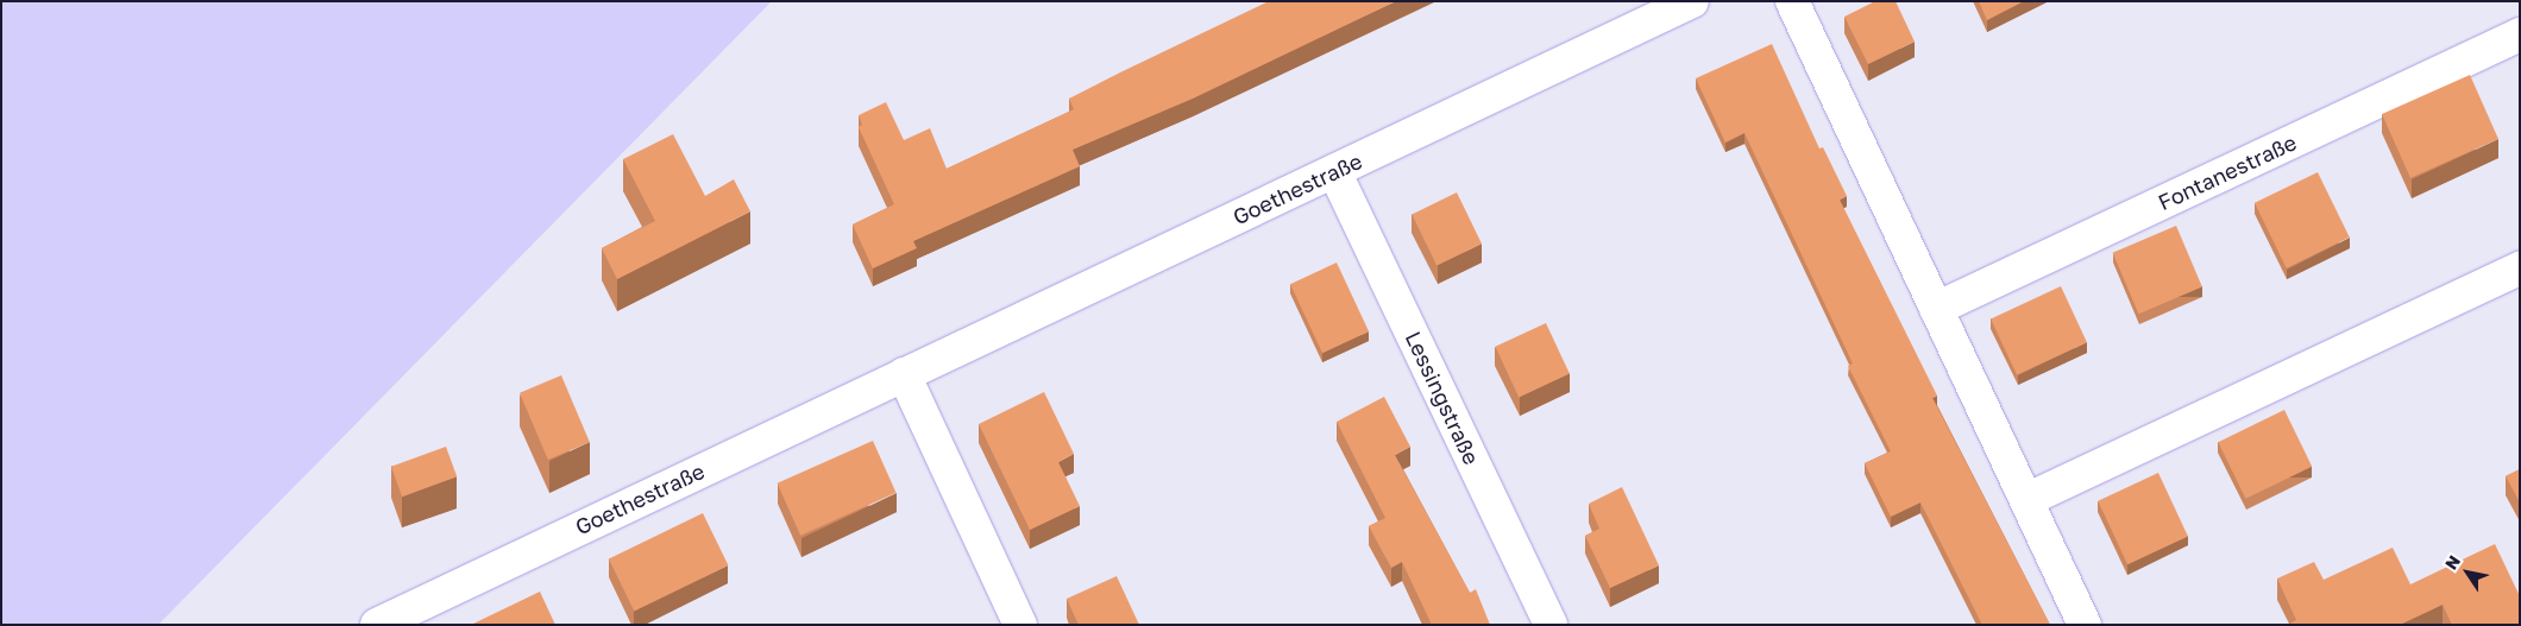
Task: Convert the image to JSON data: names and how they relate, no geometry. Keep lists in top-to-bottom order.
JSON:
{
  "streets": {
    "street": ["Fontanestraße", "Goethestraße", "Lessingstraße"]
  },
  "crossings": [
    ["Goethestraße", "Lessingstraße"]
  ],
  "north": "top left"
}
